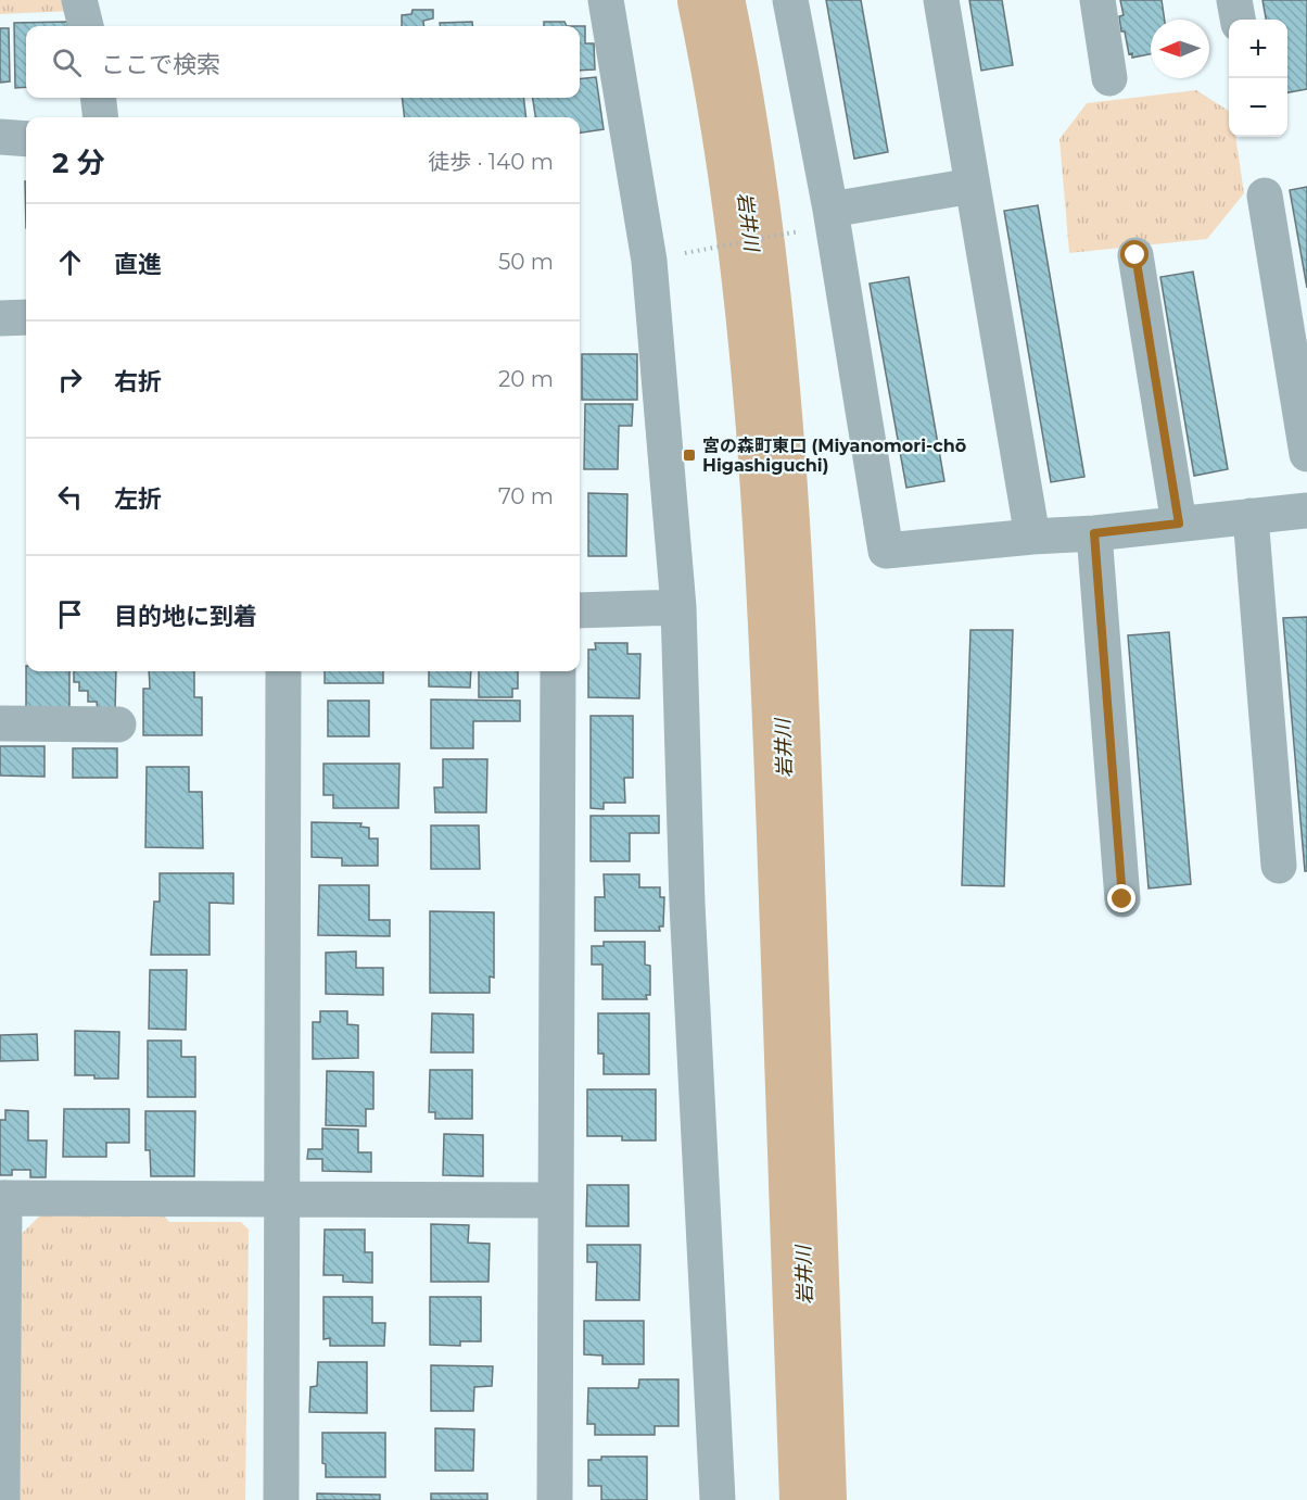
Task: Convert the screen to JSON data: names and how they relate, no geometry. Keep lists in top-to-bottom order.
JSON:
{
  "water": ["岩井川"],
  "places": {
    "transit": ["宮の森町東口 (Miyanomori-chō Higashiguchi)"]
  },
  "north": "left",
  "page": {
    "map_buttons": ["+", "−"],
    "search": "ここで検索",
    "heading": ["2 分", "徒歩 · 140 m"],
    "list": [
      ["直進", "50 m"],
      ["右折", "20 m"],
      ["左折", "70 m"],
      "目的地に到着"
    ]
  }
}
